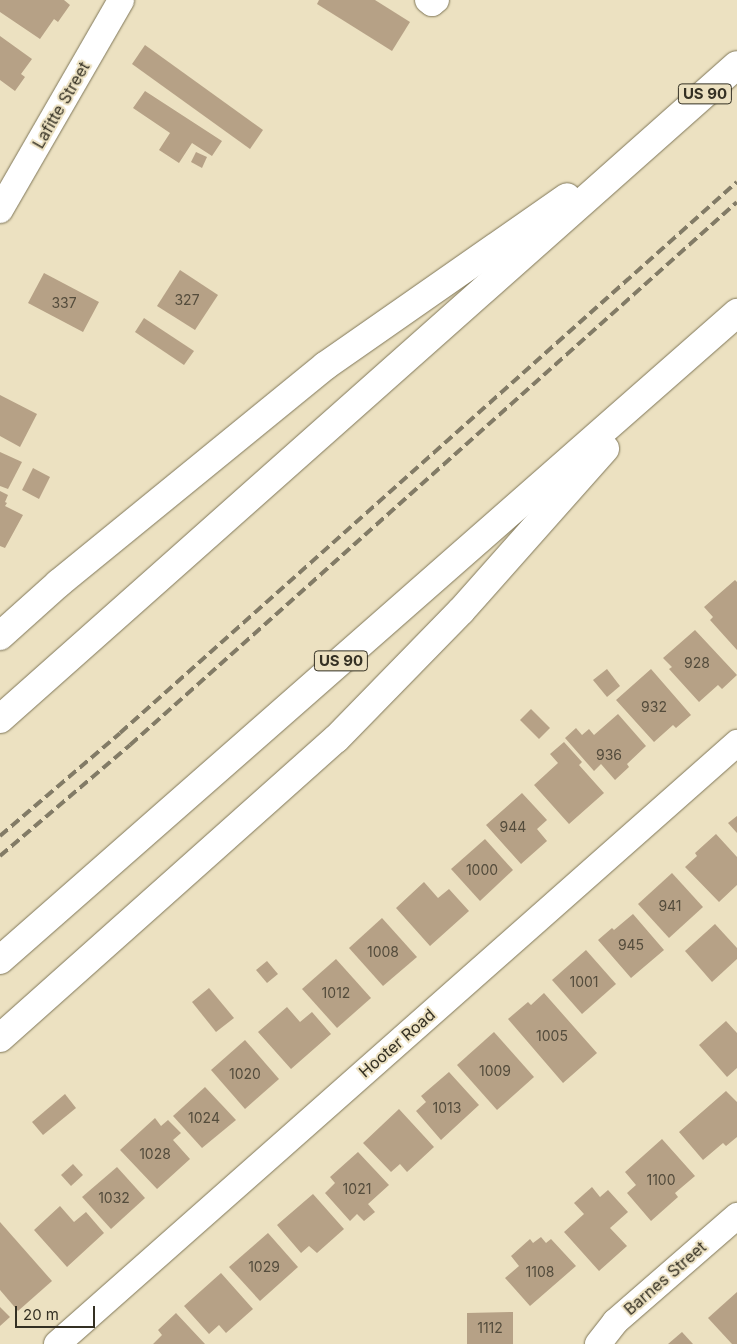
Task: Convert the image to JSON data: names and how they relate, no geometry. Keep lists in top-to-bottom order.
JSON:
{
  "streets": {
    "highway": ["US 90"],
    "street": ["Lafitte Street", "Hooter Road", "Barnes Street"]
  },
  "house_numbers": [
    "327",
    "337",
    "928",
    "932",
    "936",
    "944",
    "1000",
    "941",
    "945",
    "1008",
    "1001",
    "1012",
    "1005",
    "1009",
    "1020",
    "1013",
    "1024",
    "1028",
    "1100",
    "1021",
    "1032",
    "1029",
    "1108",
    "1112"
  ],
  "scale_bar": "20 m"
}
